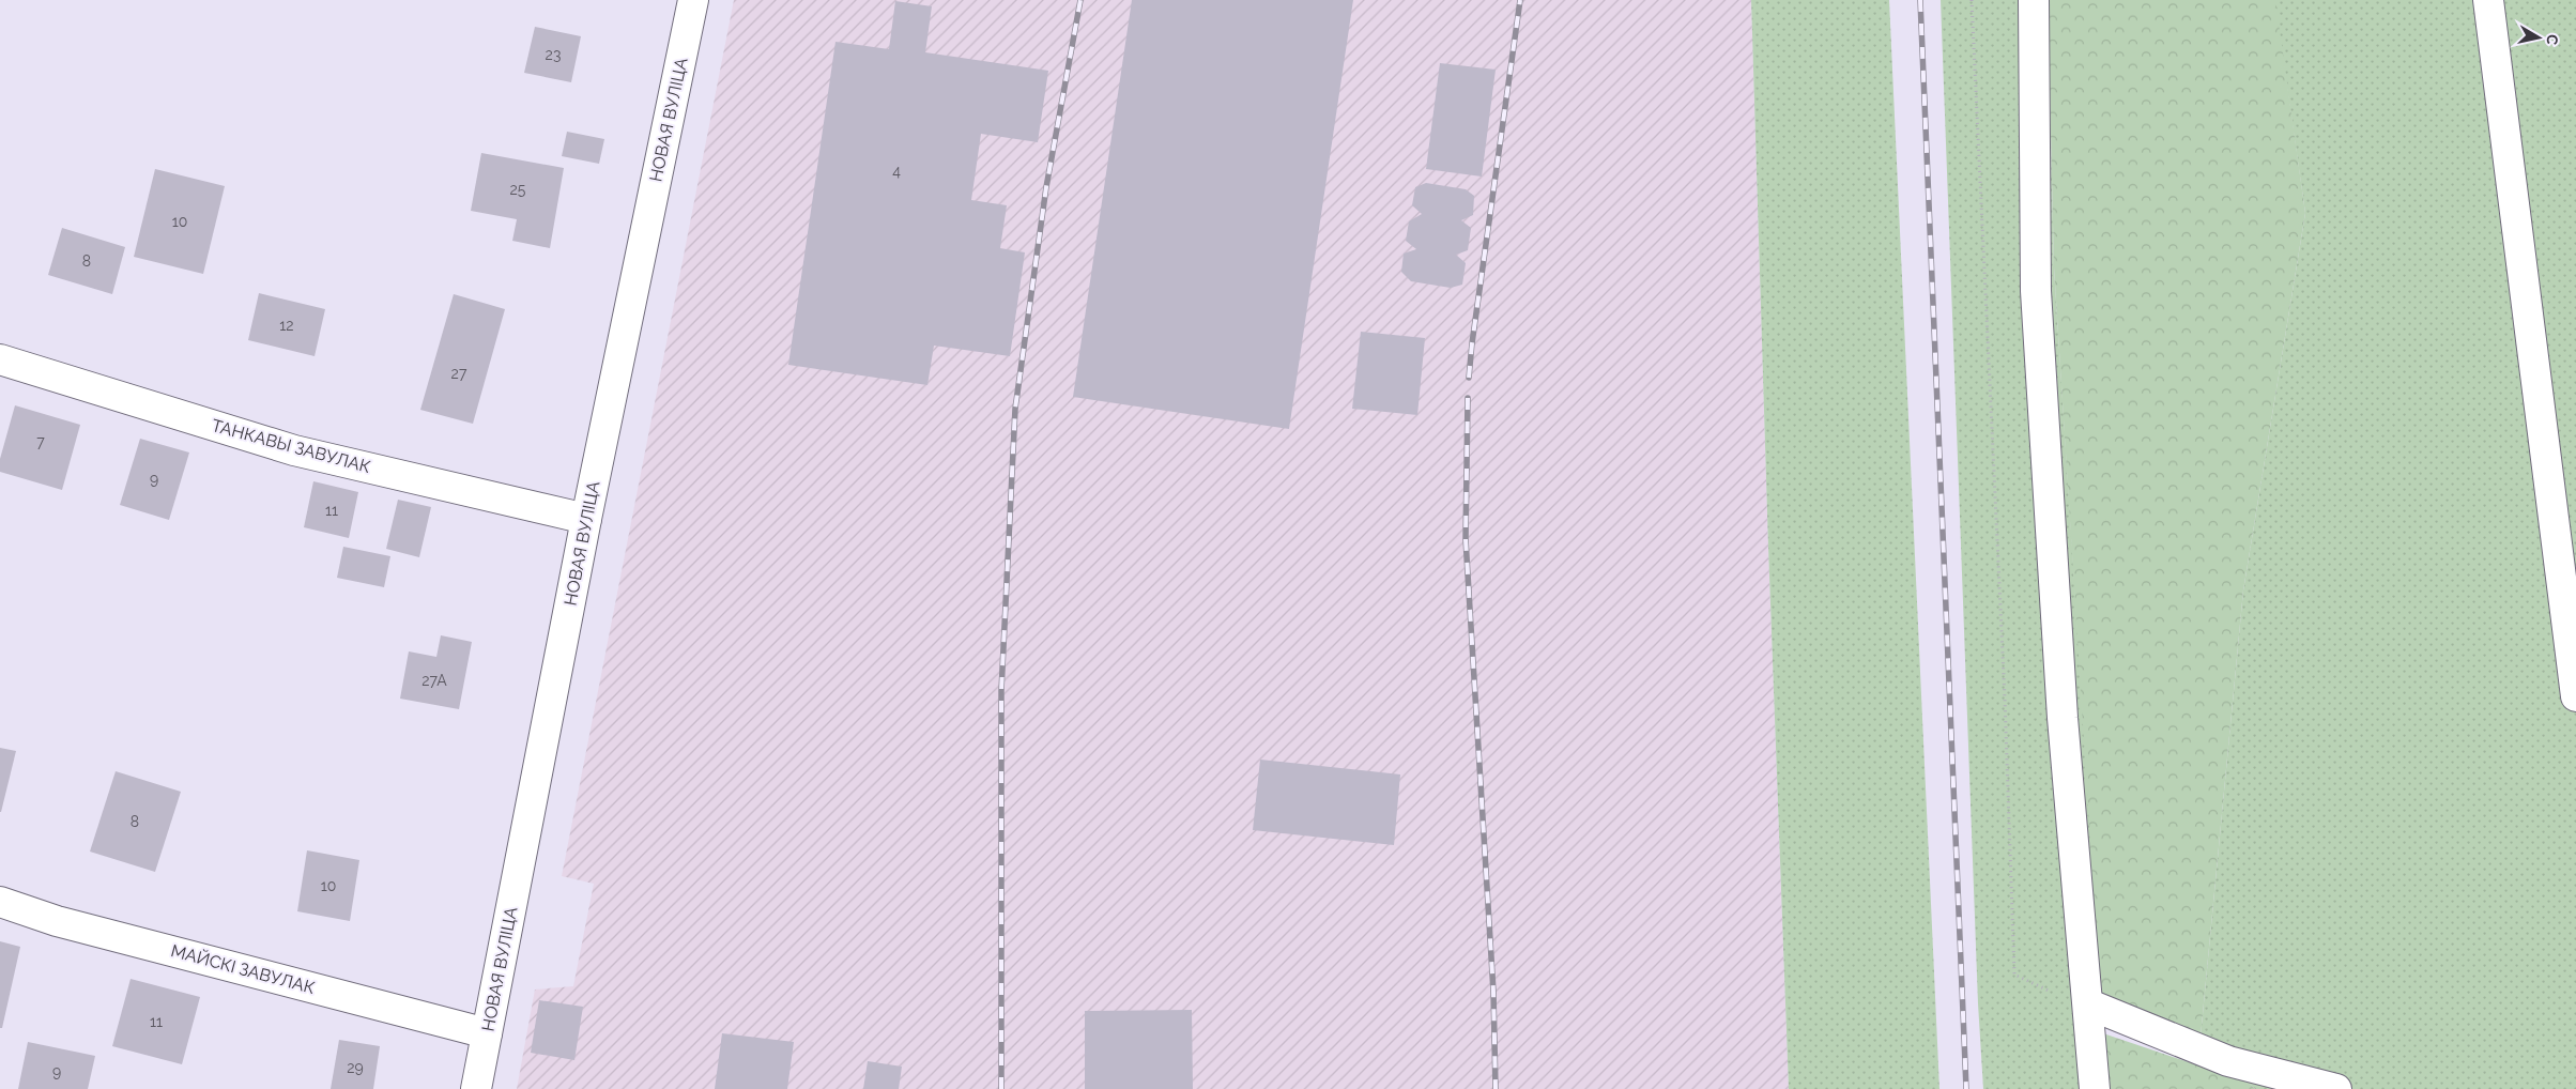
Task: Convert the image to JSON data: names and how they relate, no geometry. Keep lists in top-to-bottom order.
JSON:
{
  "streets": {
    "street": ["НОВАЯ ВУЛІЦА", "ТАНКАВЫ ЗАВУЛАК", "МАЙСКІ ЗАВУЛАК"]
  },
  "crossings": [
    ["НОВАЯ ВУЛІЦА", "ТАНКАВЫ ЗАВУЛАК"],
    ["НОВАЯ ВУЛІЦА", "МАЙСКІ ЗАВУЛАК"]
  ],
  "house_numbers": [
    "23",
    "4",
    "25",
    "10",
    "8",
    "12",
    "27",
    "7",
    "9",
    "11",
    "27А",
    "8",
    "10",
    "11",
    "29",
    "9"
  ],
  "north": "right"
}
